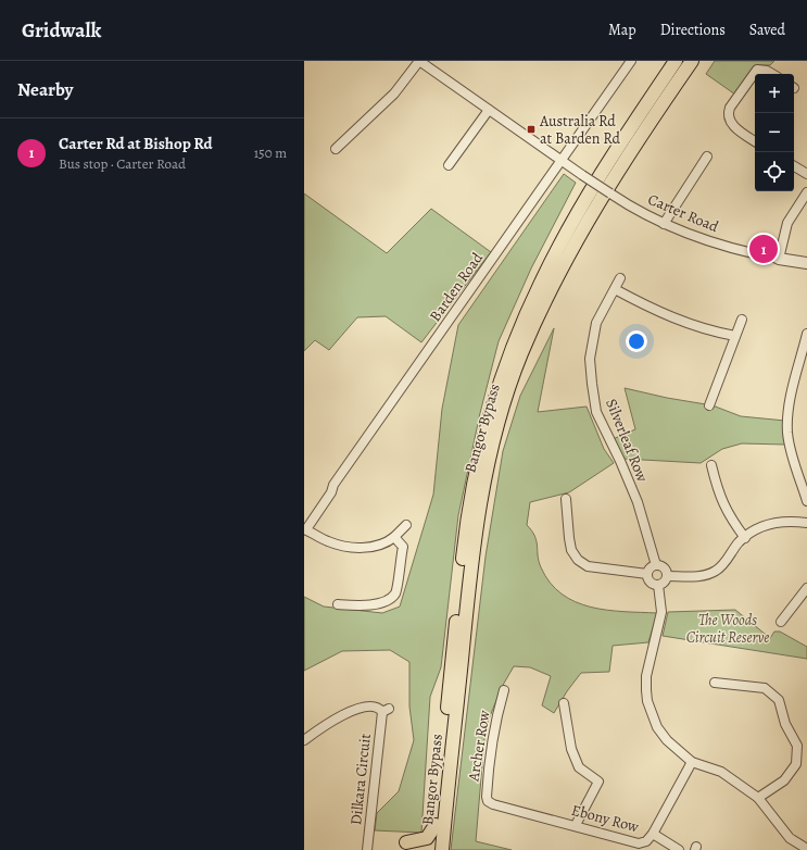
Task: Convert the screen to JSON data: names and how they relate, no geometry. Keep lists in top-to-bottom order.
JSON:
{
  "streets": {
    "main road": ["Bangor Bypass"],
    "street": [
      "Carter Road",
      "Barden Road",
      "Silverleaf Row",
      "Archer Row",
      "Dilkara Circuit",
      "Ebony Row"
    ]
  },
  "crossings": [
    ["Carter Road", "Barden Road"],
    ["Archer Row", "Ebony Row"]
  ],
  "parks": ["The Woods Circuit Reserve"],
  "places": {
    "transit": ["Australia Rd at Barden Rd"]
  },
  "page": {
    "header": "Gridwalk",
    "nav": ["Map", "Directions", "Saved"],
    "heading": "Nearby",
    "map_buttons": ["+", "−"],
    "list": [
      {
        "mark": "1",
        "name": "Carter Rd at Bishop Rd",
        "note": "Bus stop · Carter Road",
        "value": "150 m"
      }
    ],
    "pins": "1"
  }
}
